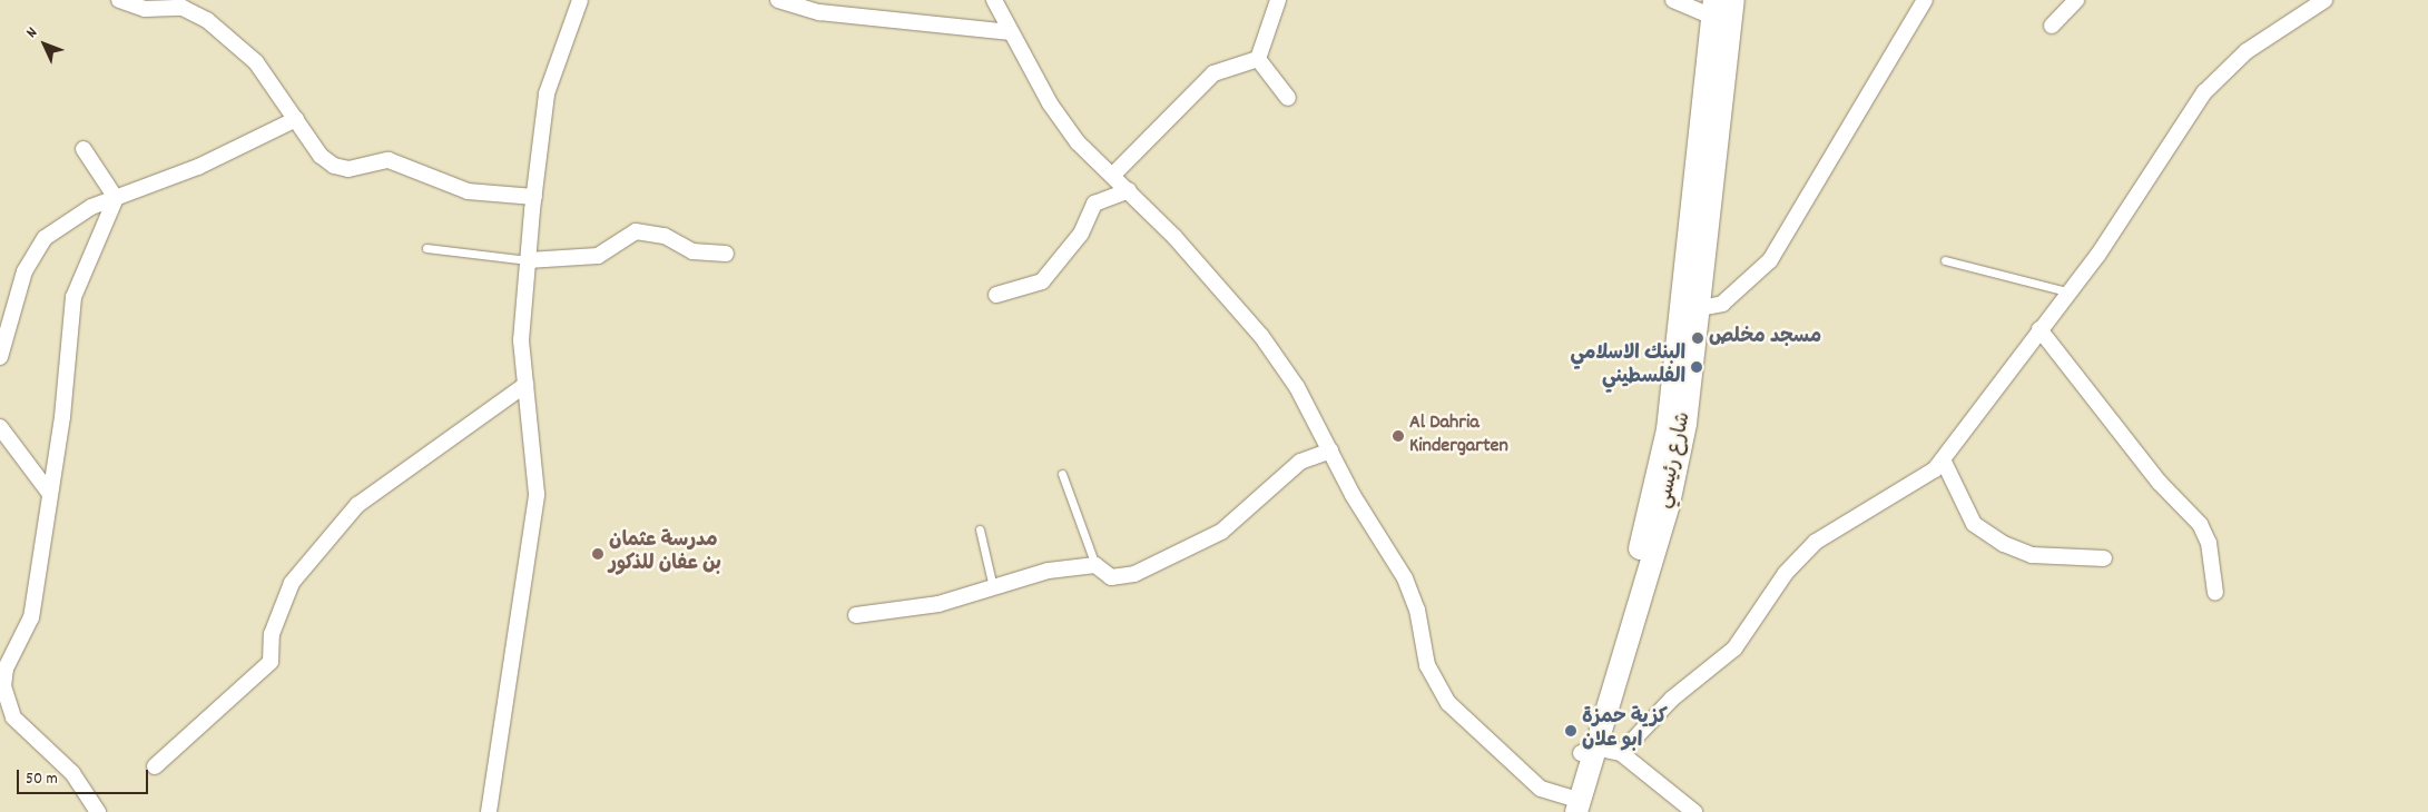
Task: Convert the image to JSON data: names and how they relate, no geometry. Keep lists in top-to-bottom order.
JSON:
{
  "streets": {
    "main road": ["شارع رئيسي"]
  },
  "places": [
    "مسجد مخلص",
    "البنك الاسلامي الفلسطيني",
    "Al Dahria Kindergarten",
    "مدرسة عثمان بن عفان للذكور",
    "كزية حمزة ابو علان"
  ],
  "scale_bar": "50 m",
  "north": "top left"
}
